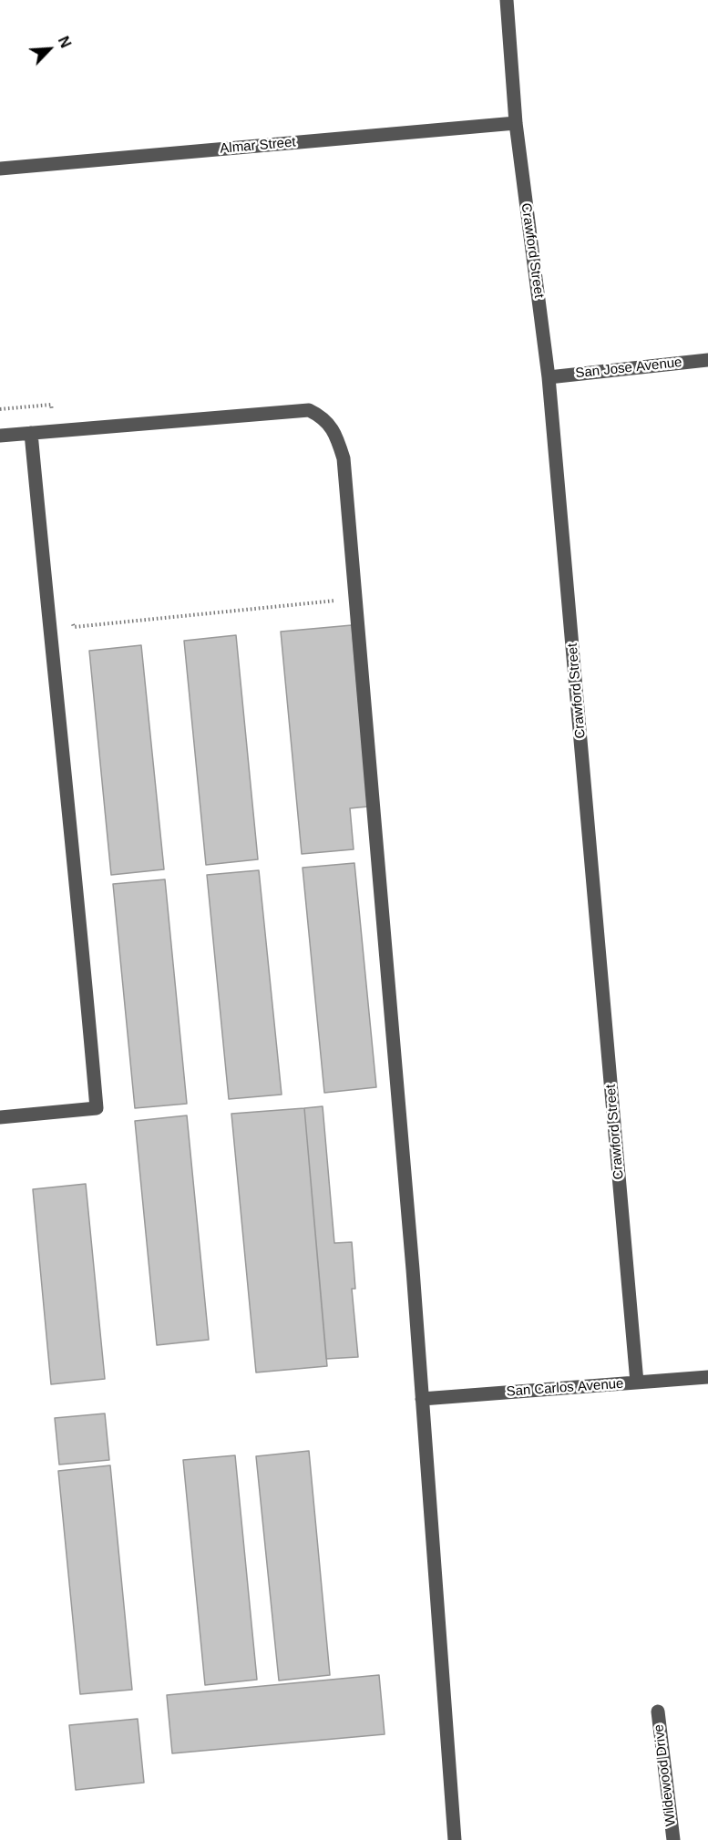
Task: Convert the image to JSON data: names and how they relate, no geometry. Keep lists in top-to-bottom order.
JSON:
{
  "streets": {
    "street": [
      "Almar Street",
      "Crawford Street",
      "San Jose Avenue",
      "San Carlos Avenue",
      "Wildewood Drive"
    ]
  },
  "crossings": [
    ["Almar Street", "Crawford Street"],
    ["Crawford Street", "San Jose Avenue"],
    ["Crawford Street", "San Carlos Avenue"]
  ],
  "north": "top right"
}
